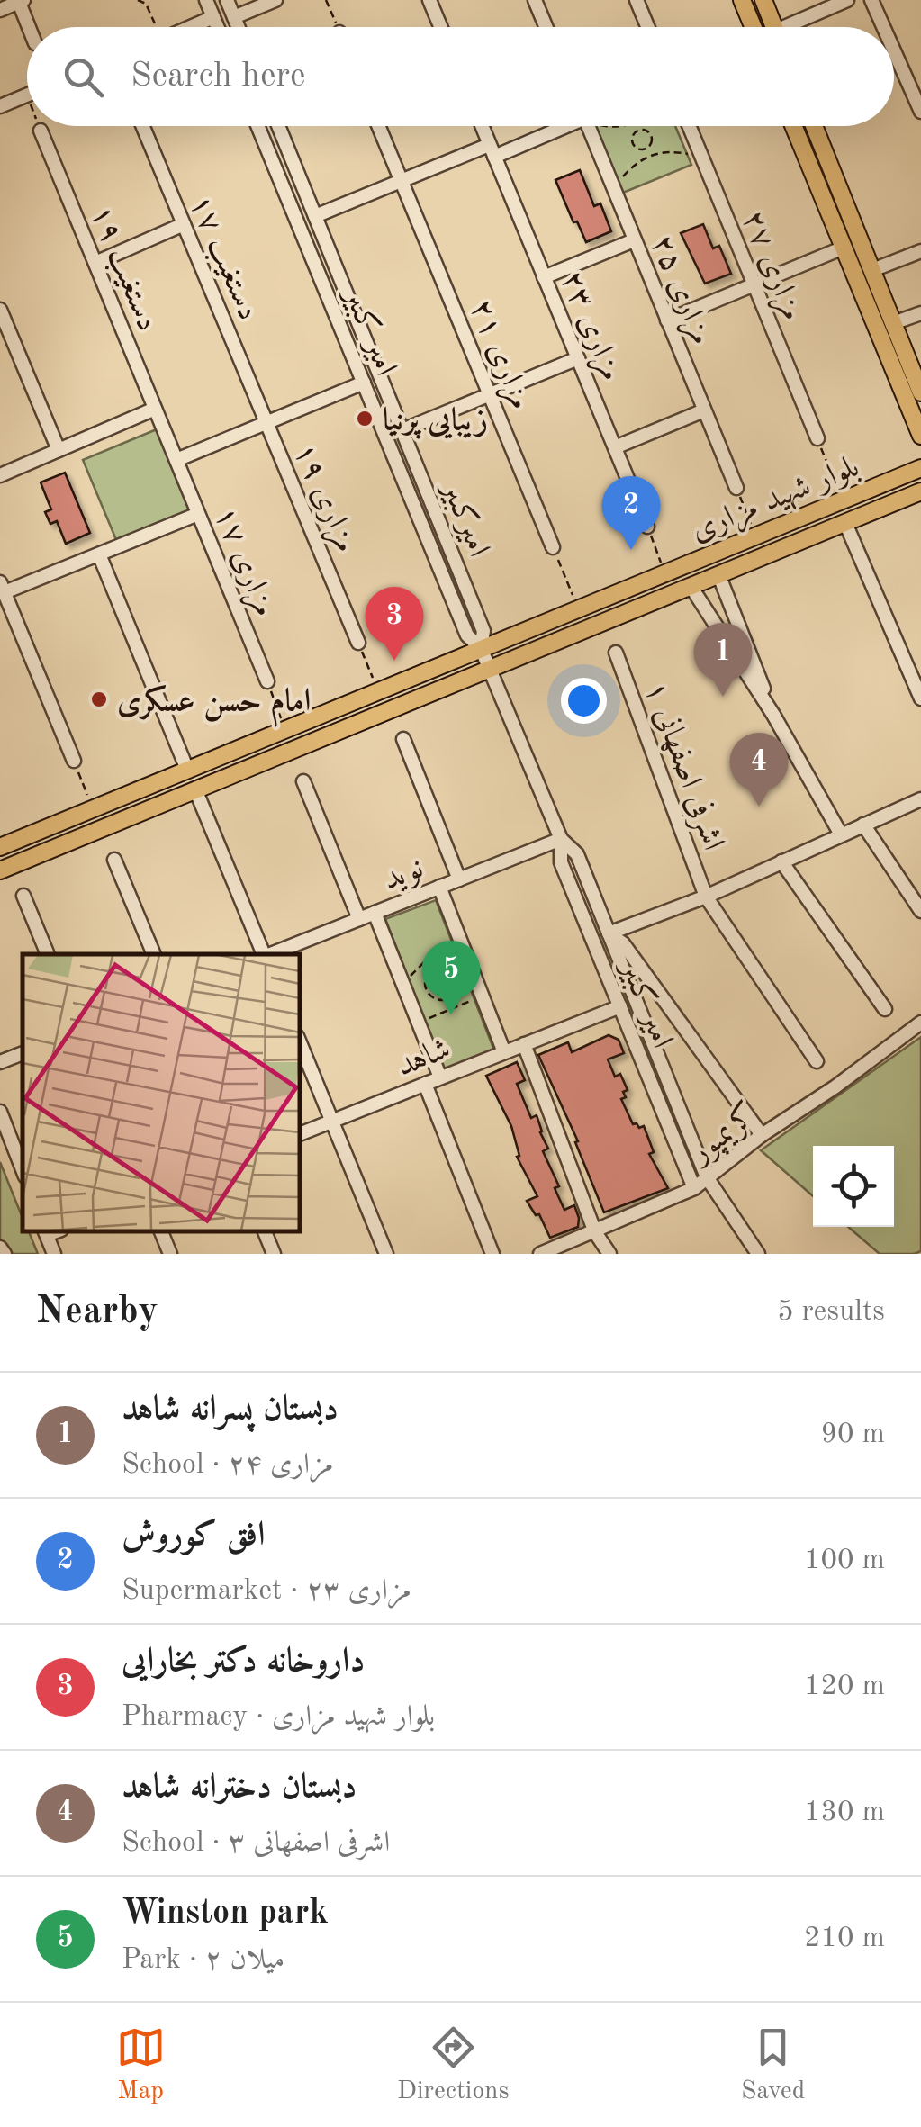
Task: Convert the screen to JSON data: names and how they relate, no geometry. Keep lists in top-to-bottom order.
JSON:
{
  "streets": {
    "main road": ["بلوار شهید مزاری"],
    "street": [
      "دستغیب ۱۷",
      "مزاری ۲۷",
      "دستغیب ۱۹",
      "مزاری ۲۵",
      "مزاری ۲۳",
      "امیر کبیر",
      "مزاری ۲۱",
      "مزاری ۱۹",
      "امیرکبیر",
      "مزاری ۱۷",
      "اشرفی اصفهانی ۱",
      "نوید",
      "شاهد",
      "کریمپور"
    ]
  },
  "crossings": [
    ["دستغیب ۱۷", "مزاری ۱۹"],
    ["دستغیب ۱۹", "مزاری ۱۷"],
    ["امیر کبیر", "بلوار شهید مزاری"],
    ["امیر کبیر", "امیرکبیر"],
    ["امیر کبیر", "نوید"],
    ["امیر کبیر", "شاهد"],
    ["امیر کبیر", "کریمپور"],
    ["بلوار شهید مزاری", "امیرکبیر"]
  ],
  "places": ["زیبایی پرنیا", "امام حسن عسکری"],
  "page": {
    "search": "Search here",
    "pins": [
      "2",
      "3",
      "1",
      "4",
      "5"
    ],
    "heading": ["Nearby", "5 results"],
    "list": [
      {
        "mark": "1",
        "name": "دبستان پسرانه شاهد",
        "note": "School · مزاری ۲۴",
        "value": "90 m"
      },
      {
        "mark": "2",
        "name": "افق کوروش",
        "note": "Supermarket · مزاری ۲۳",
        "value": "100 m"
      },
      {
        "mark": "3",
        "name": "داروخانه دکتر بخارایی",
        "note": "Pharmacy · بلوار شهید مزاری",
        "value": "120 m"
      },
      {
        "mark": "4",
        "name": "دبستان دخترانه شاهد",
        "note": "School · اشرفی اصفهانی ۳",
        "value": "130 m"
      },
      {
        "mark": "5",
        "name": "Winston park",
        "note": "Park · میلان ۲",
        "value": "210 m"
      }
    ],
    "nav": ["Map", "Directions", "Saved"]
  }
}
